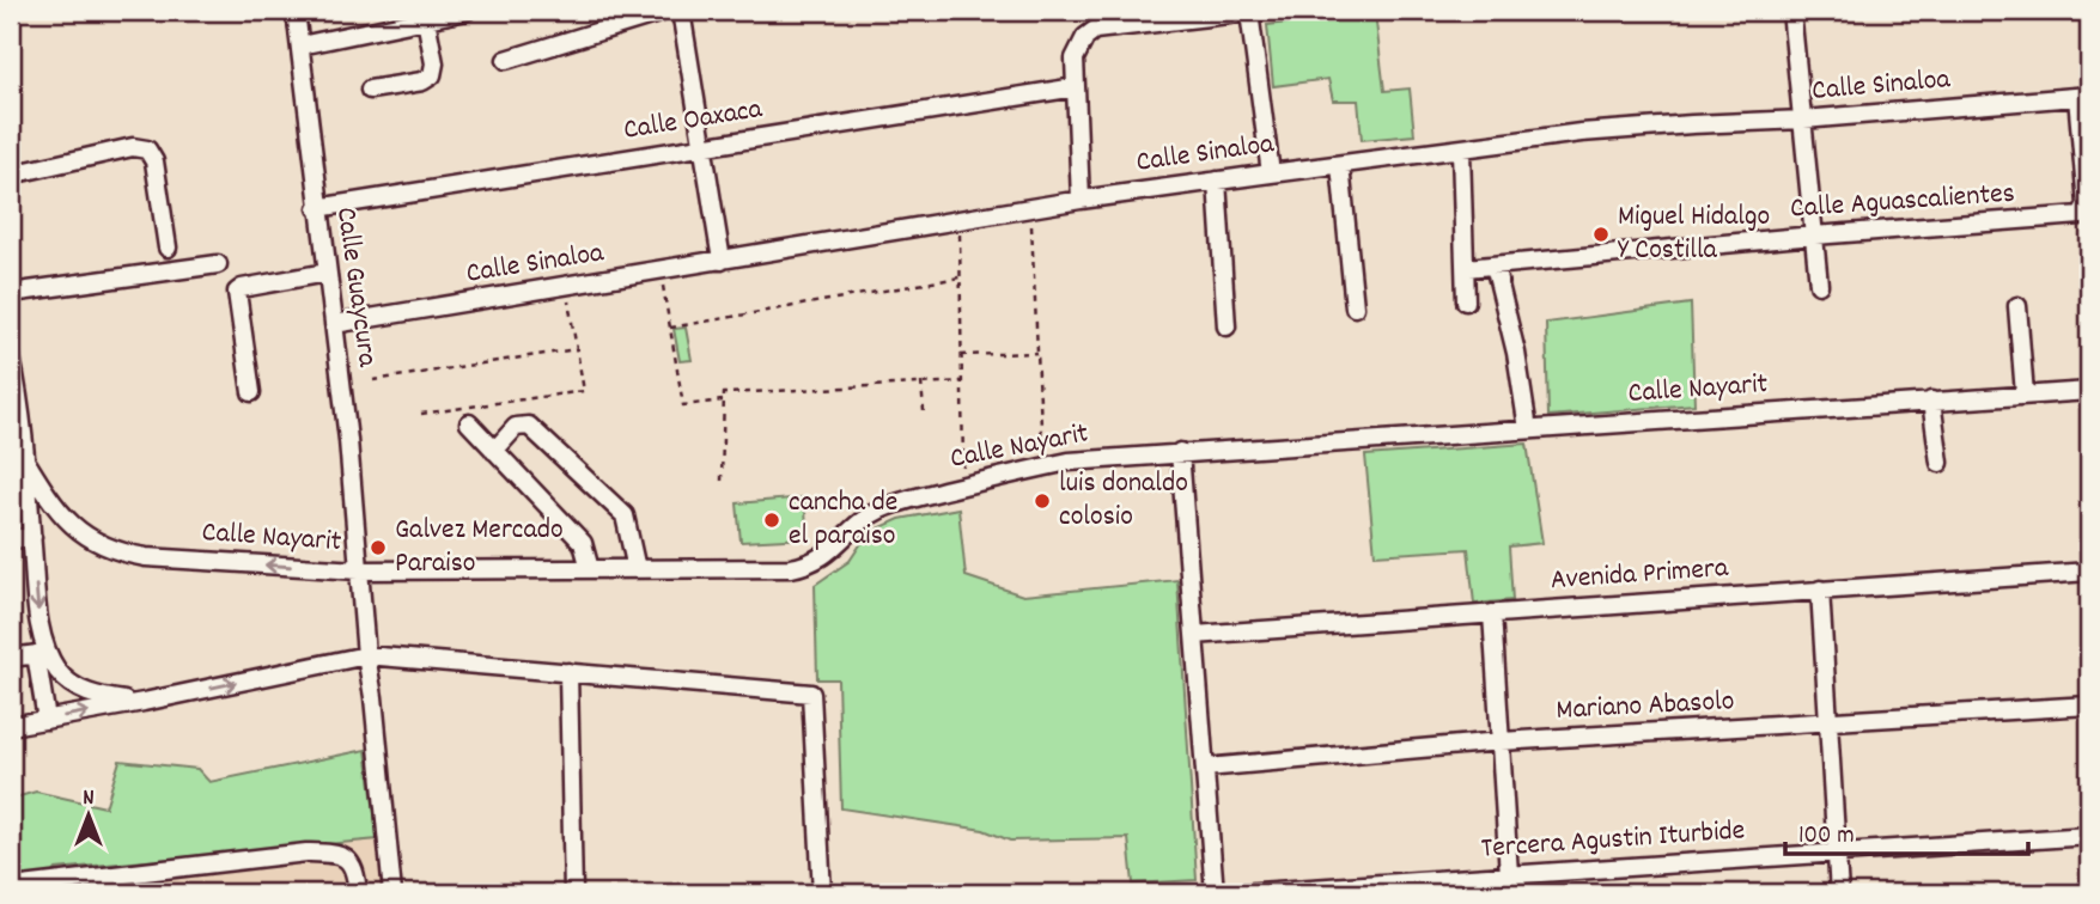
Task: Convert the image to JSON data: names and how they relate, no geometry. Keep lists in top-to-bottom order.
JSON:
{
  "streets": {
    "street": [
      "Calle Sinaloa",
      "Calle Oaxaca",
      "Calle Aguascalientes",
      "Calle Guaycura",
      "Calle Nayarit",
      "Avenida Primera",
      "Mariano Abasolo",
      "Tercera Agustin Iturbide"
    ]
  },
  "crossings": [
    ["Calle Sinaloa", "Calle Aguascalientes"],
    ["Calle Sinaloa", "Calle Guaycura"],
    ["Calle Oaxaca", "Calle Guaycura"],
    ["Calle Guaycura", "Calle Nayarit"]
  ],
  "places": [
    "Miguel Hidalgo Y Costilla",
    "luis donaldo colosio",
    "cancha de el paraiso",
    "Galvez Mercado Paraiso"
  ],
  "scale_bar": "100 m",
  "north": "top"
}
